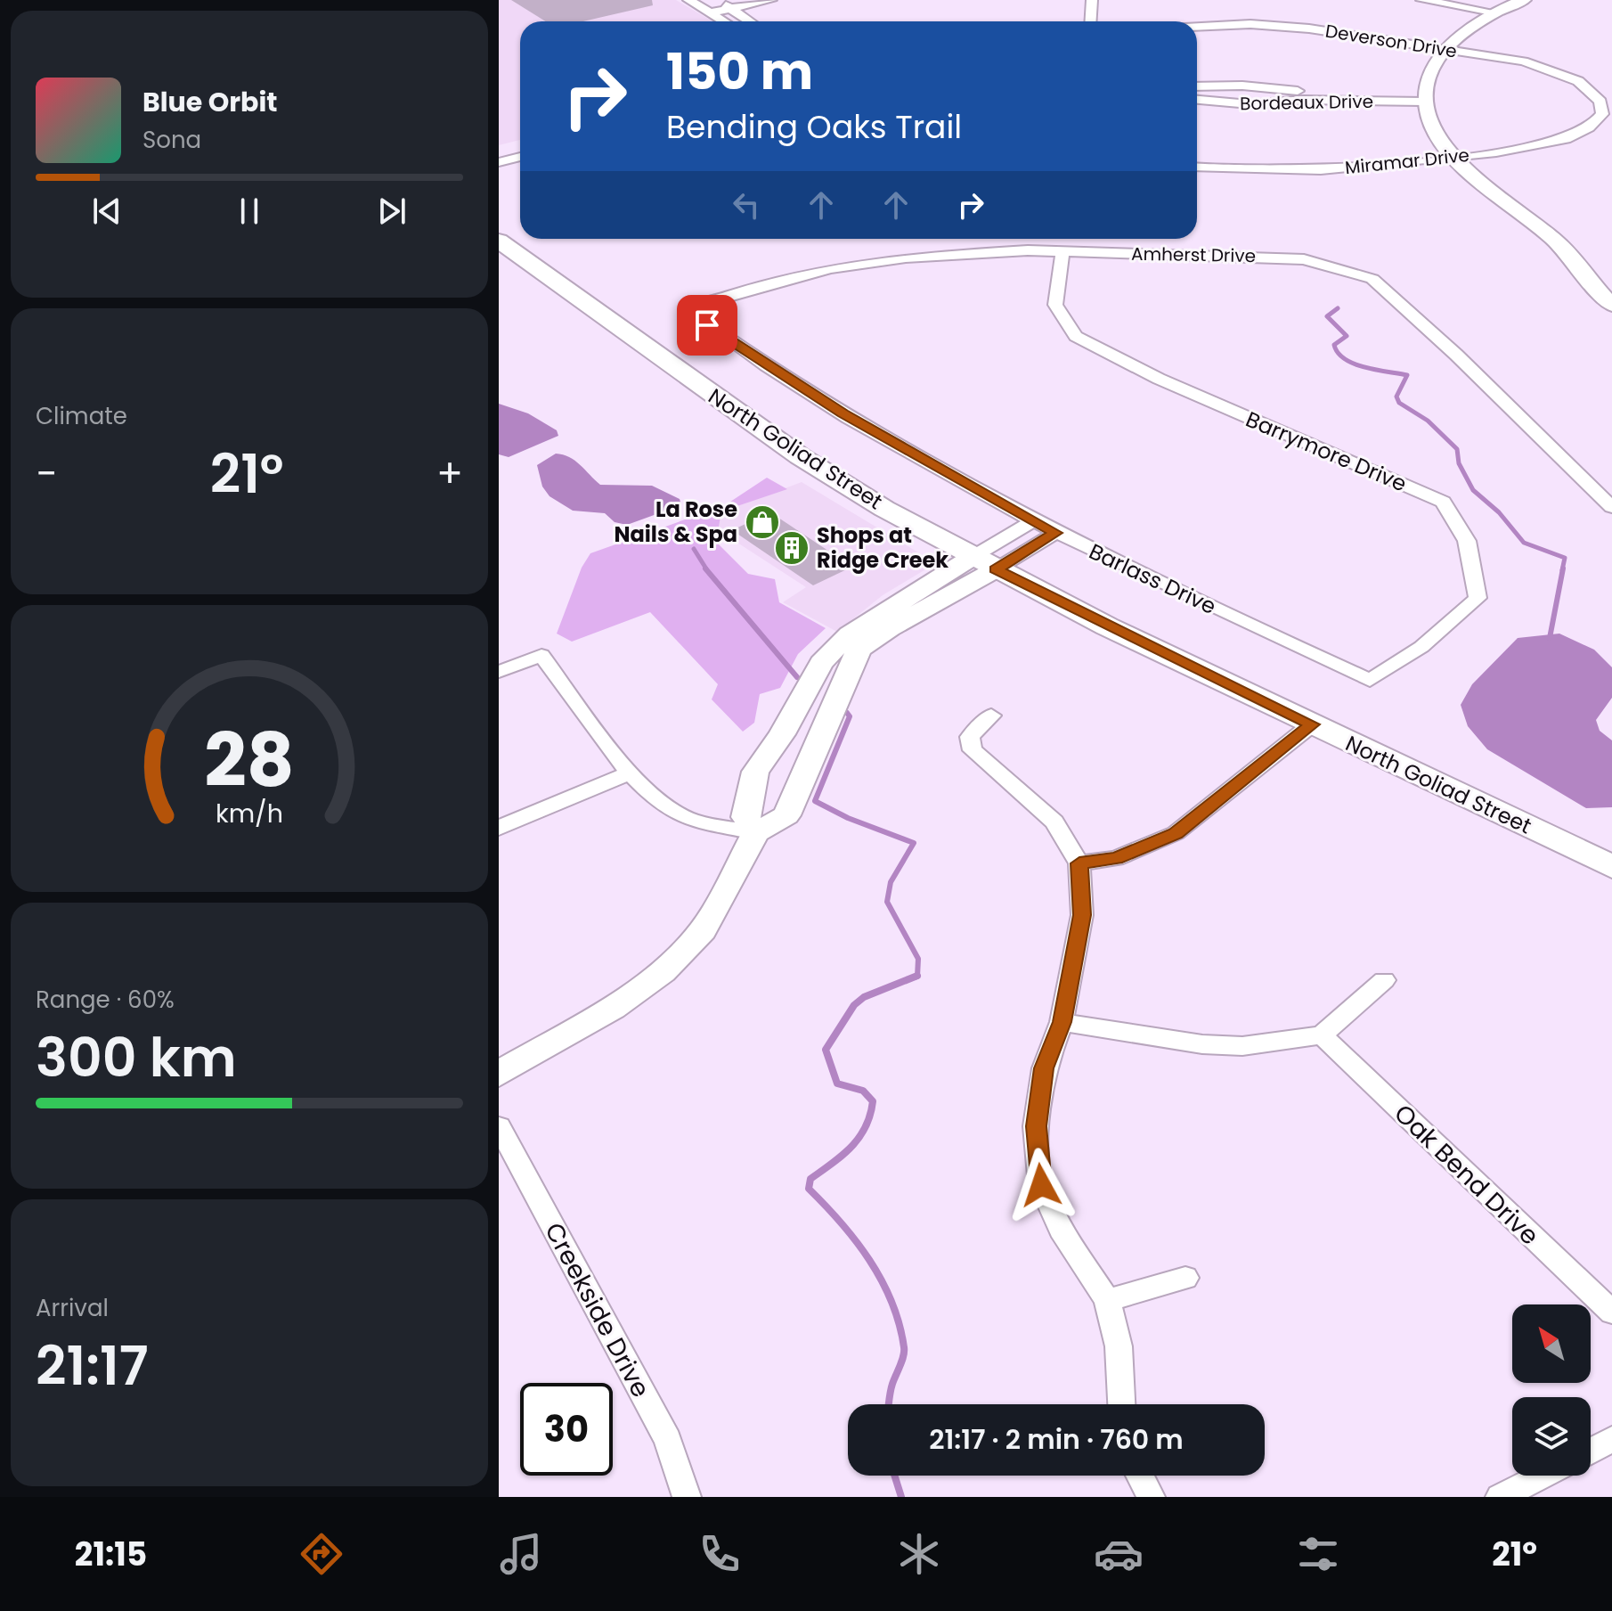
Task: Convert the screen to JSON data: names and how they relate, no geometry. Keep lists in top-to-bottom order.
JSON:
{
  "streets": {
    "main road": ["North Goliad Street"],
    "street": [
      "Deverson Drive",
      "Bordeaux Drive",
      "Miramar Drive",
      "Amherst Drive",
      "Barrymore Drive",
      "Barlass Drive",
      "Oak Bend Drive",
      "Creekside Drive"
    ]
  },
  "crossings": [
    ["Deverson Drive", "Miramar Drive"],
    ["Amherst Drive", "Barrymore Drive"],
    ["Amherst Drive", "Barlass Drive"],
    ["Barrymore Drive", "Barlass Drive"]
  ],
  "places": {
    "shop": ["La Rose Nails & Spa"],
    "building": ["Shops at Ridge Creek"]
  },
  "north": "top left",
  "page": {
    "turn": ["150 m", "Bending Oaks Trail"],
    "song": ["Blue Orbit", "Sona"],
    "tile": [
      "Climate",
      ["Range · 60%", "300 km"],
      ["Arrival", "21:17"]
    ],
    "heat": ["−", "21°", "+"],
    "limit": "30",
    "trip": "21:17 · 2 min · 760 m",
    "tabs": ["21:15", "21°"],
    "gauge": ["28", "km/h"]
  }
}
